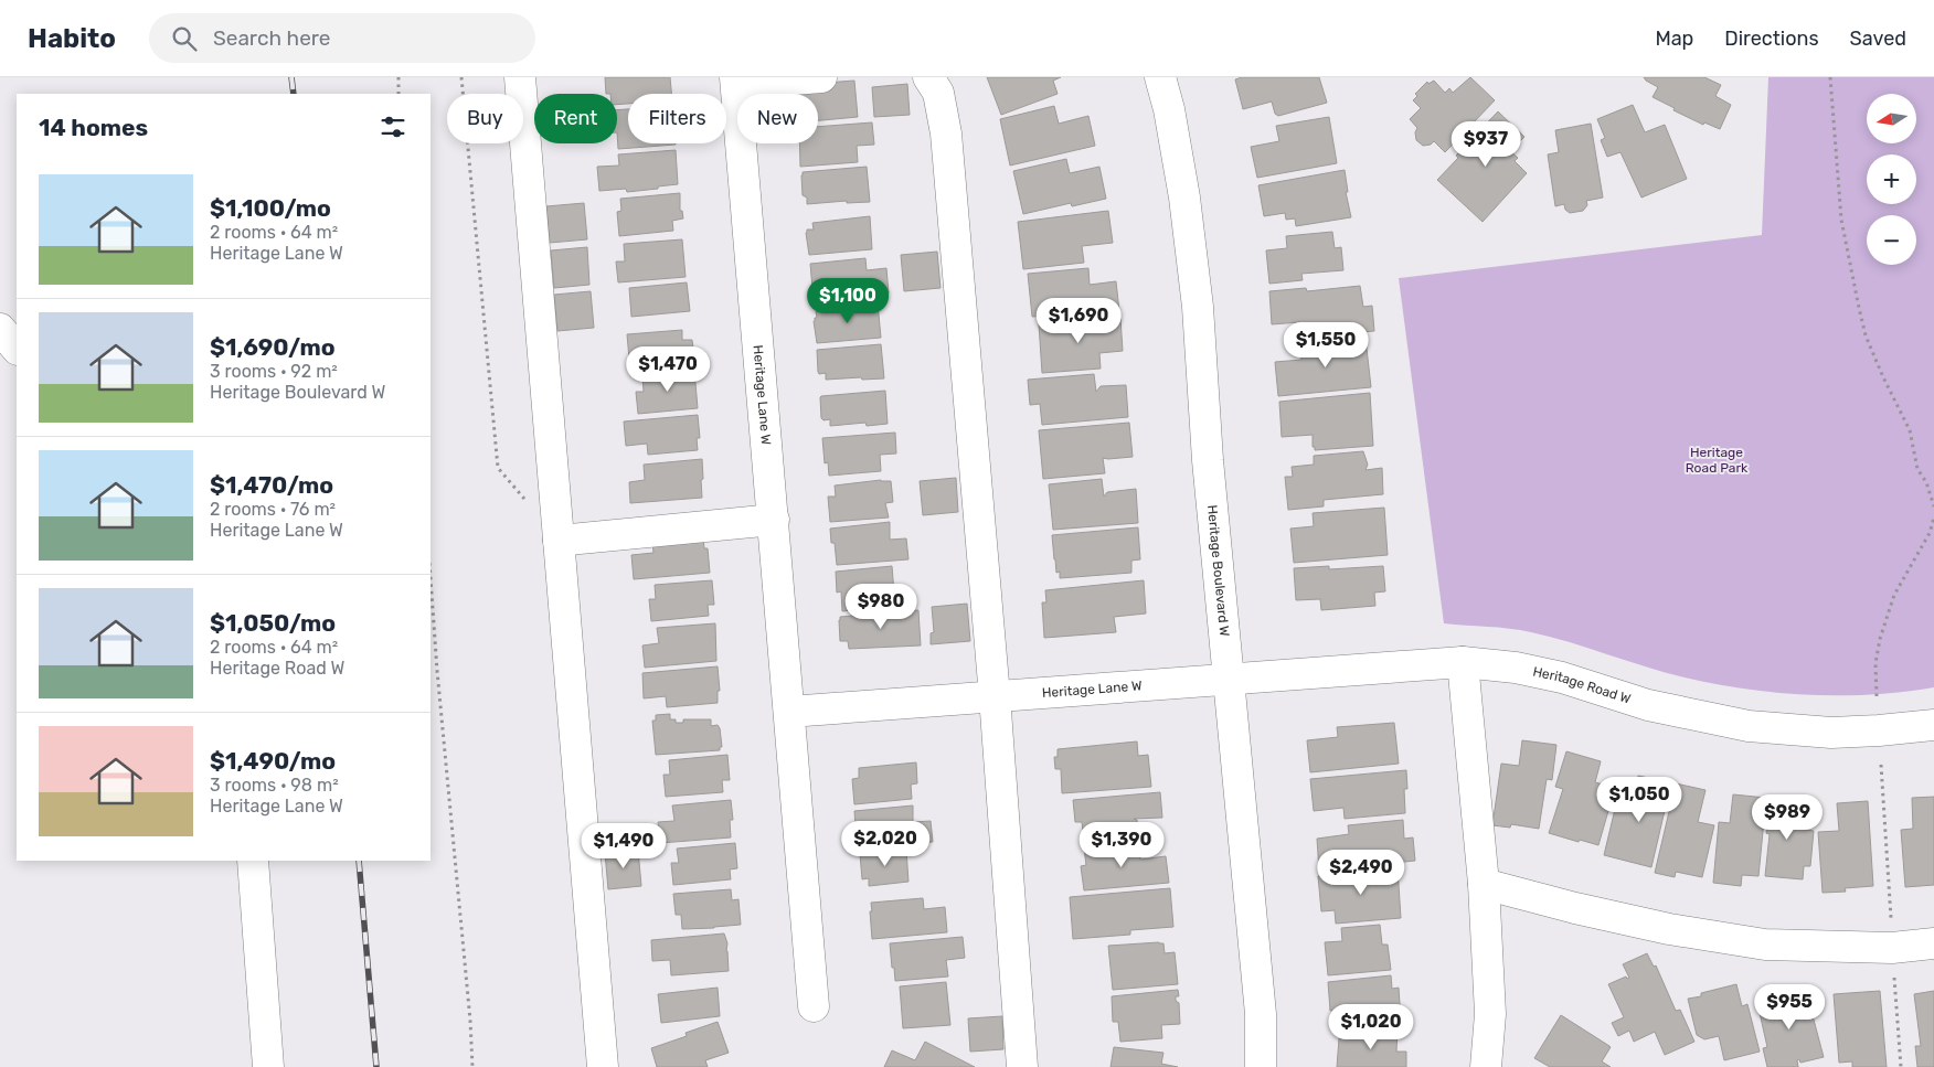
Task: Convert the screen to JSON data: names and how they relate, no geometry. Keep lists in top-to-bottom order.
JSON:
{
  "streets": {
    "street": ["Heritage Lane W", "Heritage Boulevard W", "Heritage Road W"]
  },
  "crossings": [
    ["Heritage Lane W", "Heritage Boulevard W"],
    ["Heritage Lane W", "Heritage Road W"],
    ["Heritage Boulevard W", "Heritage Road W"]
  ],
  "parks": ["Heritage Road Park"],
  "north": "left",
  "page": {
    "header": "Habito",
    "search": "Search here",
    "nav": ["Map", "Directions", "Saved"],
    "map_buttons": ["+", "−"],
    "chip": [
      "Buy",
      "Rent",
      "Filters",
      "New"
    ],
    "heading": "14 homes",
    "price": [
      "$937",
      "$1,100",
      "$1,690",
      "$1,550",
      "$1,470",
      "$980",
      "$1,050",
      "$989",
      "$2,020",
      "$1,390",
      "$1,490",
      "$2,490",
      "$955",
      "$1,020"
    ],
    "list": [
      {
        "name": "$1,100/mo",
        "note": "2 rooms · 64 m² · Heritage Lane W"
      },
      {
        "name": "$1,690/mo",
        "note": "3 rooms · 92 m² · Heritage Boulevard W"
      },
      {
        "name": "$1,470/mo",
        "note": "2 rooms · 76 m² · Heritage Lane W"
      },
      {
        "name": "$1,050/mo",
        "note": "2 rooms · 64 m² · Heritage Road W"
      },
      {
        "name": "$1,490/mo",
        "note": "3 rooms · 98 m² · Heritage Lane W"
      }
    ]
  }
}
